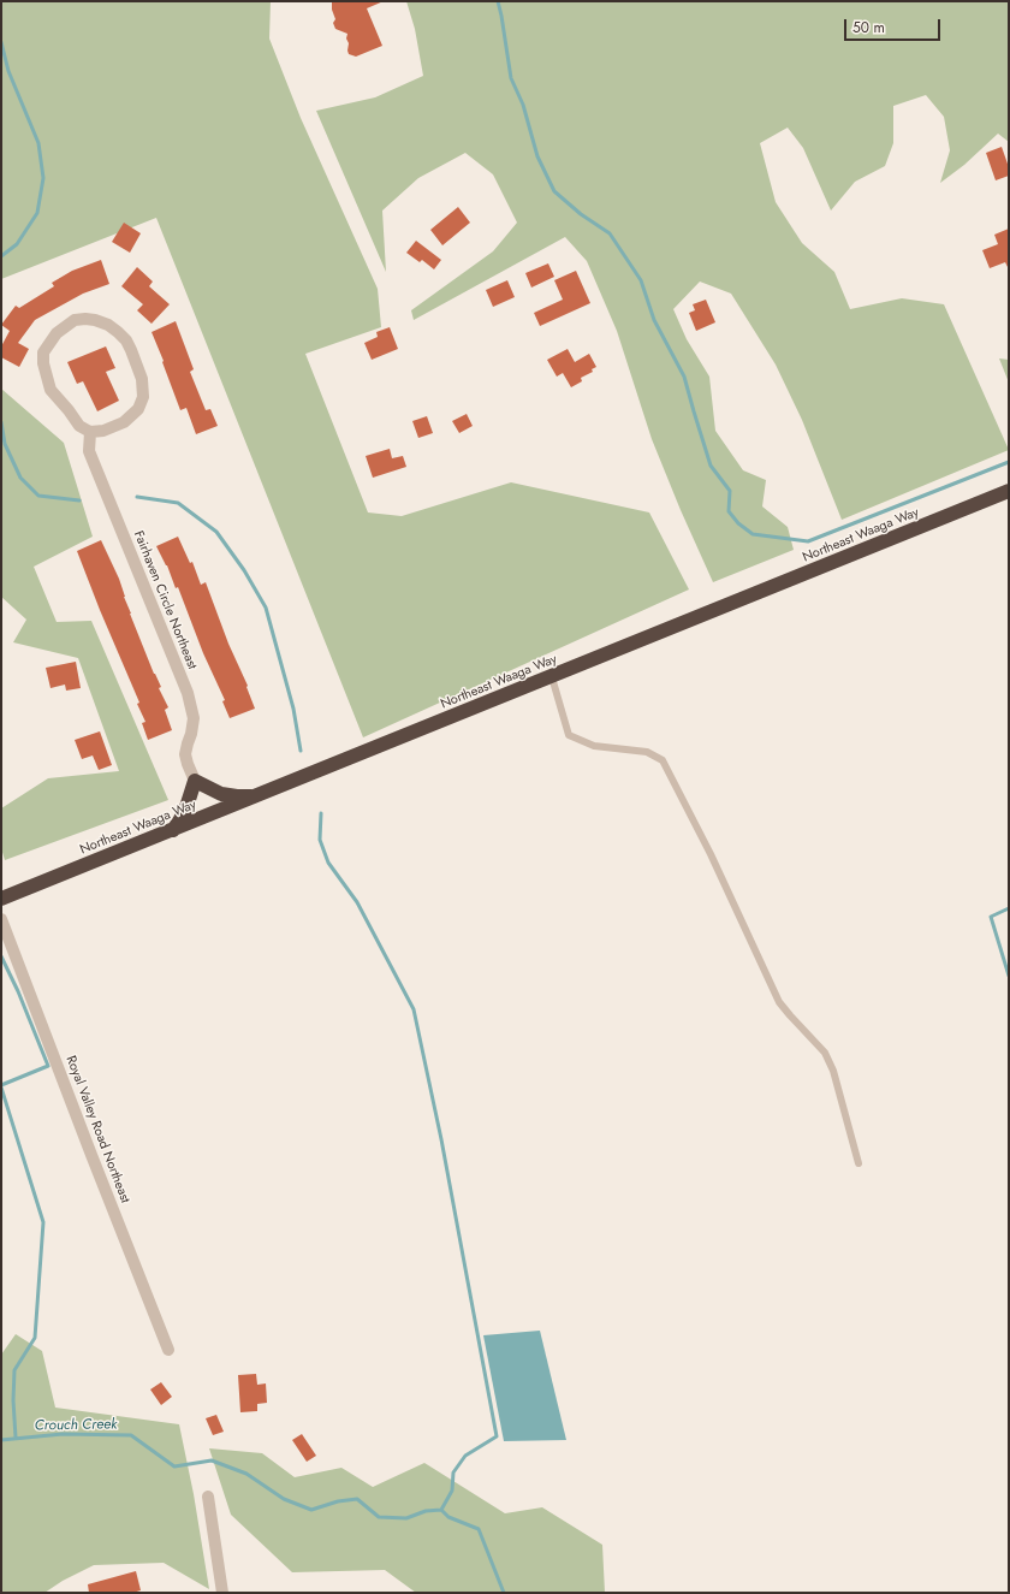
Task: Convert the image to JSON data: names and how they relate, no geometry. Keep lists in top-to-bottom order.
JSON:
{
  "streets": {
    "highway": ["Northeast Waaga Way"],
    "street": ["Fairhaven Circle Northeast", "Royal Valley Road Northeast"]
  },
  "water": ["Crouch Creek"],
  "scale_bar": "50 m"
}
